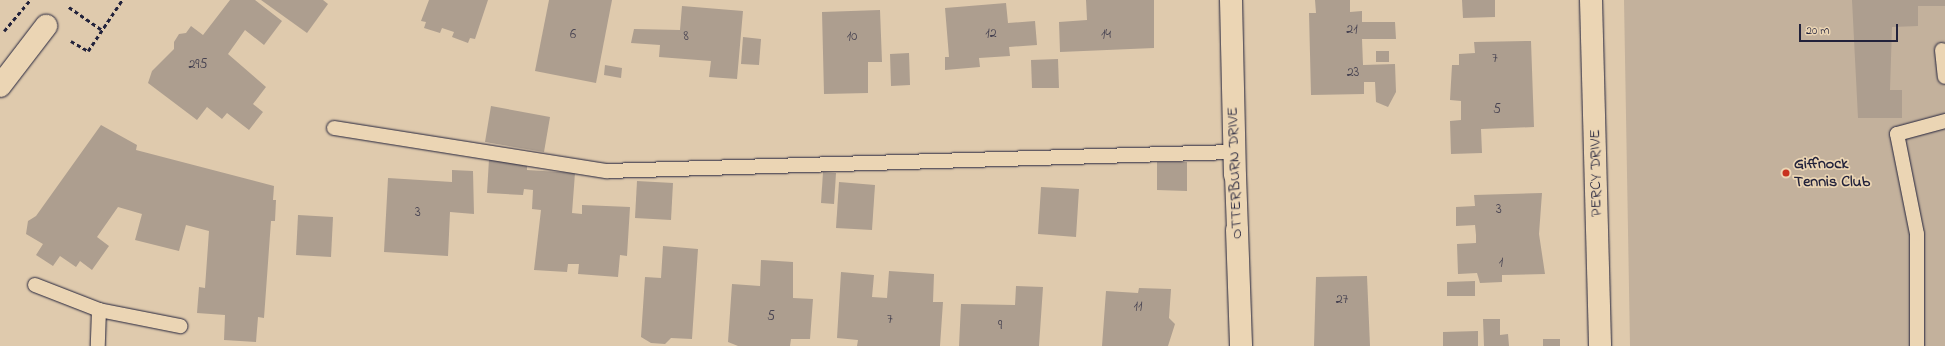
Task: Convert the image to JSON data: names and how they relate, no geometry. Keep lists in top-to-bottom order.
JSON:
{
  "streets": {
    "street": ["OTTERBURN DRIVE", "PERCY DRIVE"]
  },
  "places": ["Giffnock Tennis Club"],
  "house_numbers": [
    "21",
    "12",
    "6",
    "14",
    "8",
    "10",
    "7",
    "295",
    "23",
    "5",
    "3",
    "3",
    "1",
    "27",
    "11",
    "5",
    "7",
    "9"
  ],
  "scale_bar": "20 m"
}
